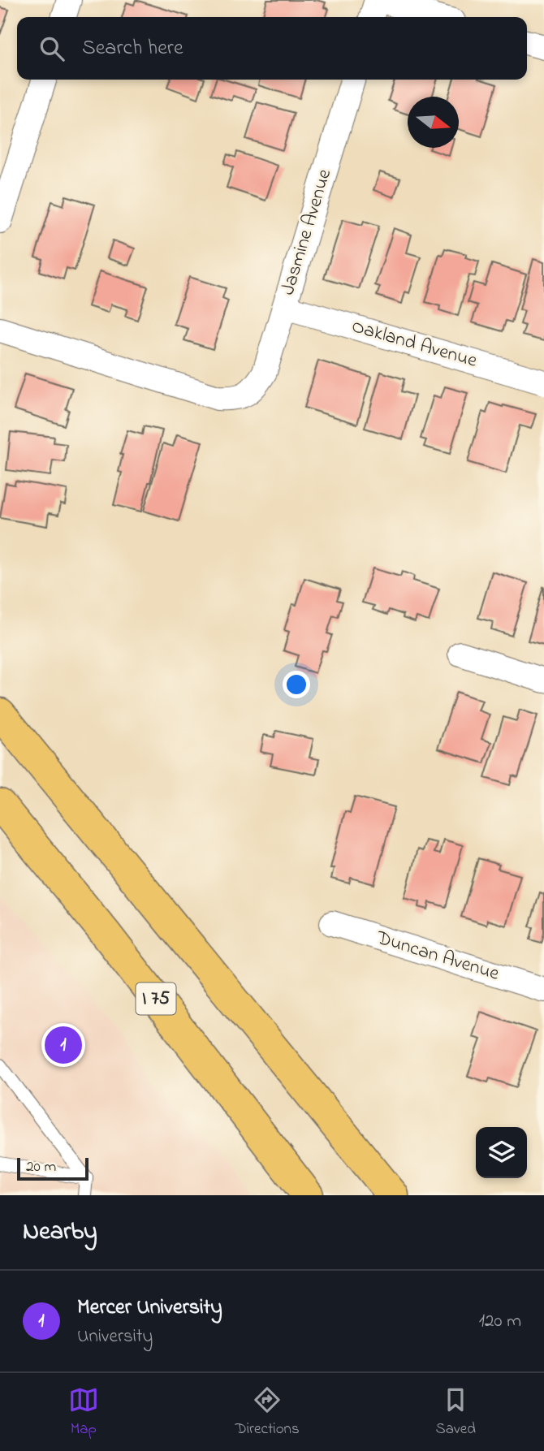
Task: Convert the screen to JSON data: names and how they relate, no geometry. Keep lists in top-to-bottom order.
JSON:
{
  "streets": {
    "highway": ["I 75"],
    "street": ["Jasmine Avenue", "Oakland Avenue", "Duncan Avenue"]
  },
  "crossings": [
    ["Jasmine Avenue", "Oakland Avenue"]
  ],
  "scale_bar": "20 m",
  "north": "right",
  "page": {
    "search": "Search here",
    "pins": "1",
    "scale": "20 m",
    "heading": "Nearby",
    "list": [
      {
        "mark": "1",
        "name": "Mercer University",
        "note": "University",
        "value": "120 m"
      }
    ],
    "nav": ["Map", "Directions", "Saved"]
  }
}
